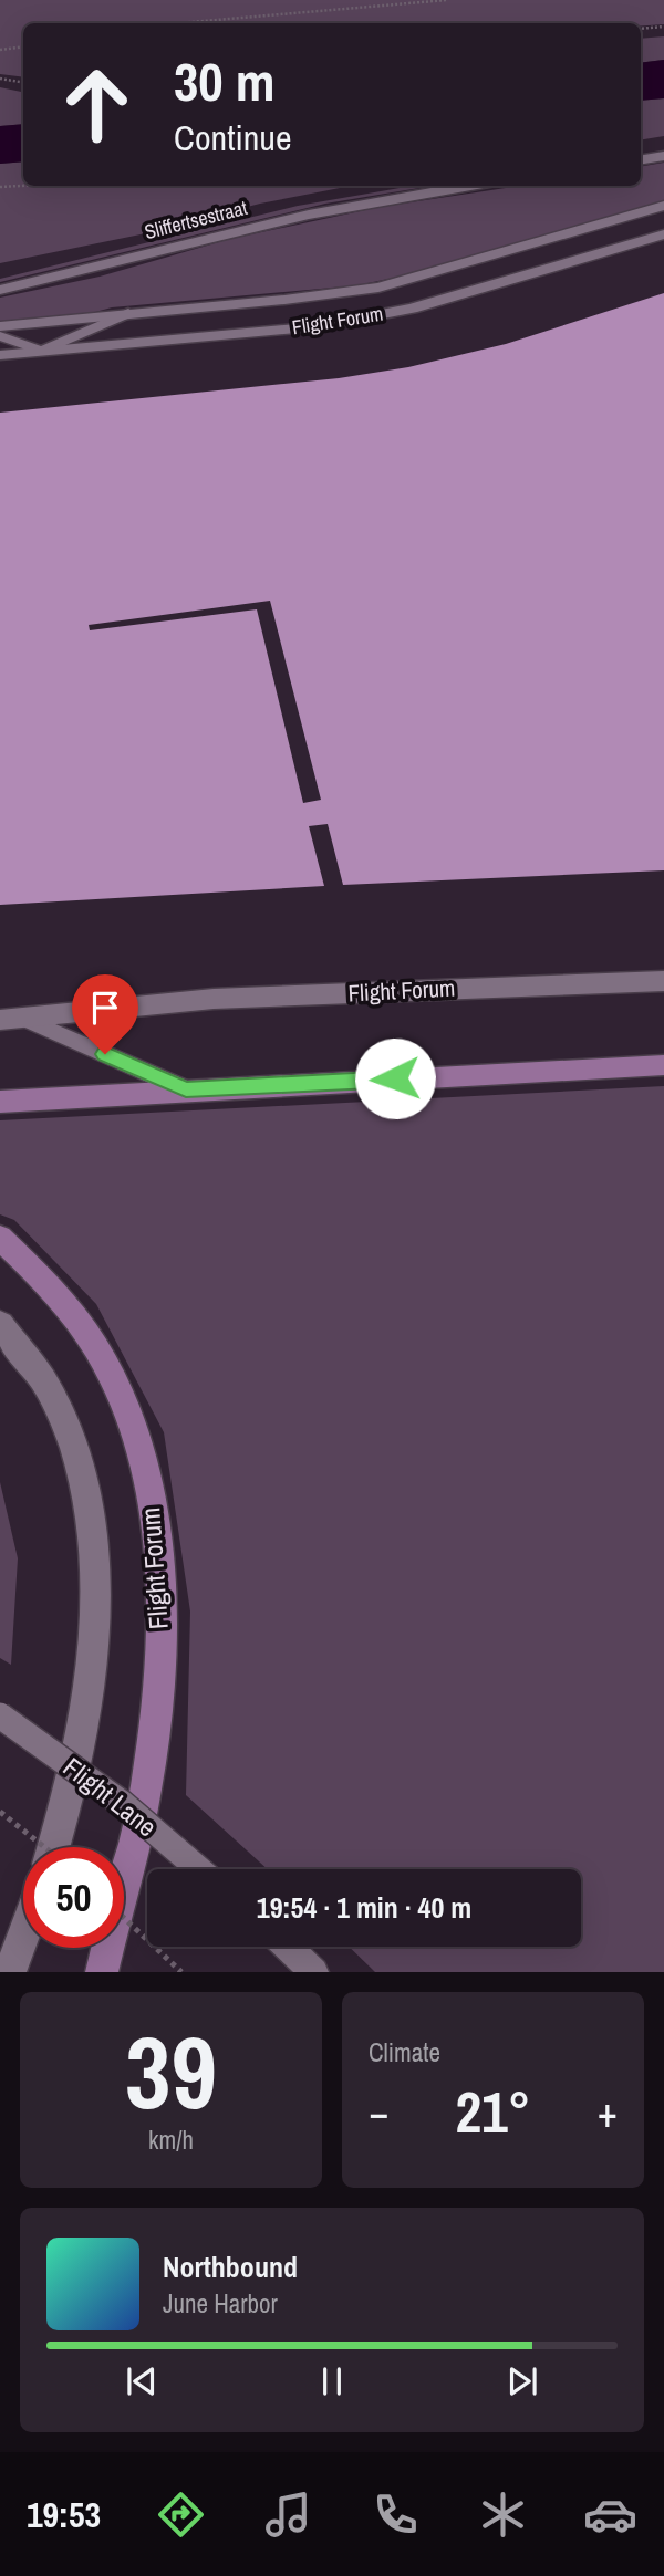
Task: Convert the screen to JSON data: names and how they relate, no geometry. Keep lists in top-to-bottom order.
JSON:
{
  "streets": {
    "main road": ["Flight Forum"],
    "street": ["Sliffertsestraat"],
    "lane": ["Flight Lane"]
  },
  "page": {
    "turn": ["30 m", "Continue"],
    "limit": "50",
    "trip": "19:54 · 1 min · 40 m",
    "tile": [
      ["39", "km/h"],
      "Climate"
    ],
    "heat": ["−", "21°", "+"],
    "song": ["Northbound", "June Harbor"],
    "tabs": "19:53"
  }
}
